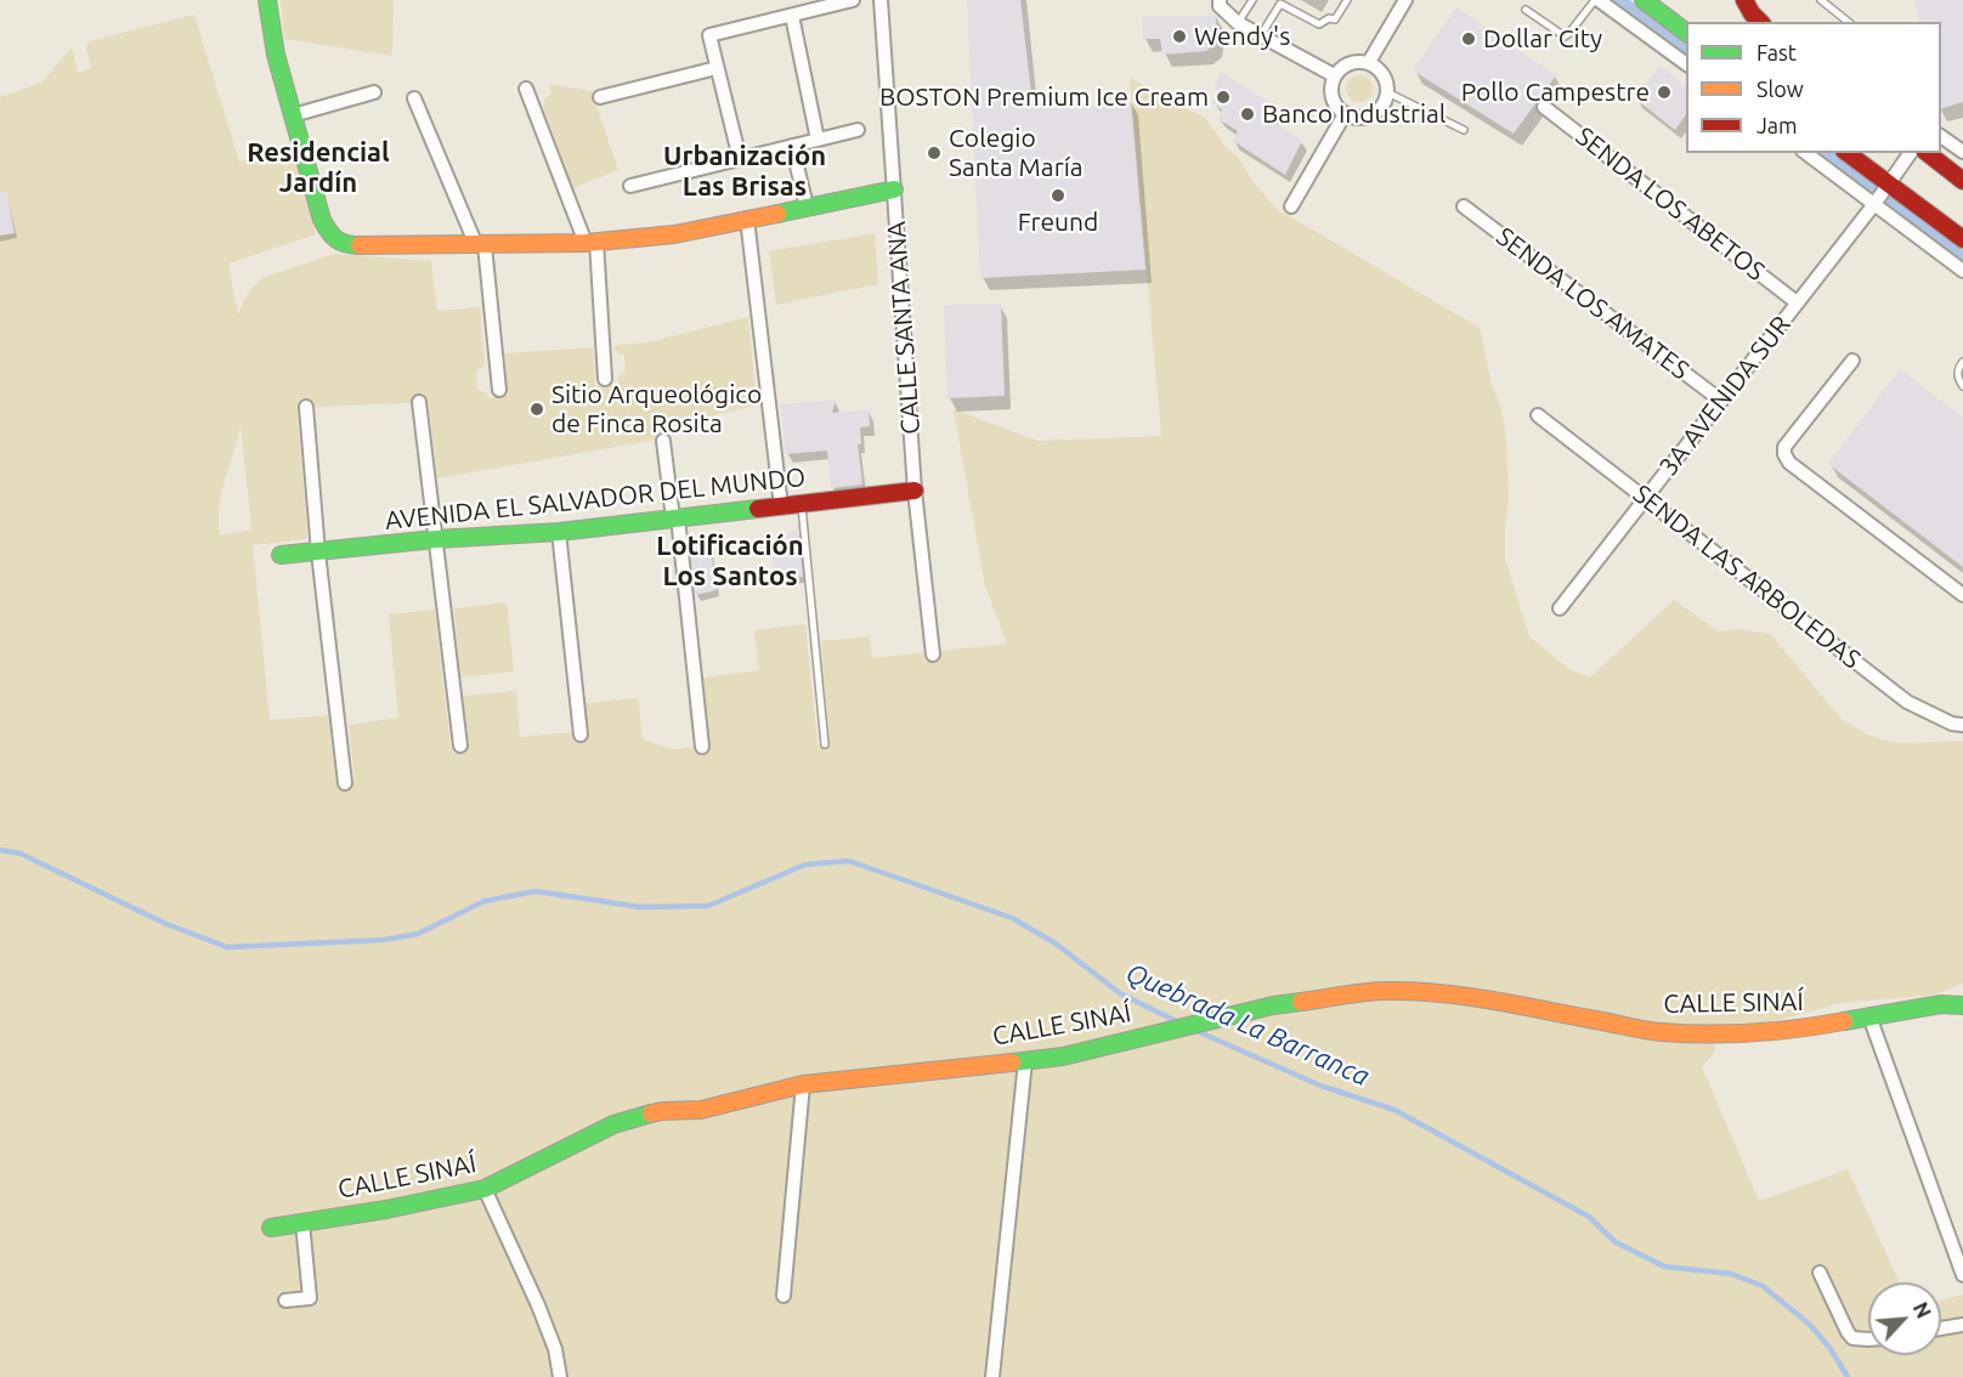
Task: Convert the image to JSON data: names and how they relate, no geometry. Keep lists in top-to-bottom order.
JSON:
{
  "streets": {
    "main road": ["AVENIDA EL SALVADOR DEL MUNDO", "CALLE SINAÍ"],
    "street": [
      "SENDA LOS ABETOS",
      "SENDA LOS AMATES",
      "CALLE SANTA ANA",
      "3A AVENIDA SUR",
      "SENDA LAS ARBOLEDAS"
    ]
  },
  "crossings": [
    ["SENDA LOS ABETOS", "3A AVENIDA SUR"],
    ["SENDA LOS AMATES", "3A AVENIDA SUR"],
    ["CALLE SANTA ANA", "AVENIDA EL SALVADOR DEL MUNDO"],
    ["3A AVENIDA SUR", "SENDA LAS ARBOLEDAS"]
  ],
  "districts": ["Residencial Jardín", "Urbanización Las Brisas", "Lotificación Los Santos"],
  "water": ["Quebrada La Barranca"],
  "places": [
    "Wendy's",
    "Dollar City",
    "Pollo Campestre",
    "BOSTON Premium Ice Cream",
    "Banco Industrial",
    "Colegio Santa María",
    "Freund",
    "Sitio Arqueológico de Finca Rosita"
  ],
  "legend": ["Fast", "Slow", "Jam"],
  "north": "top right"
}
